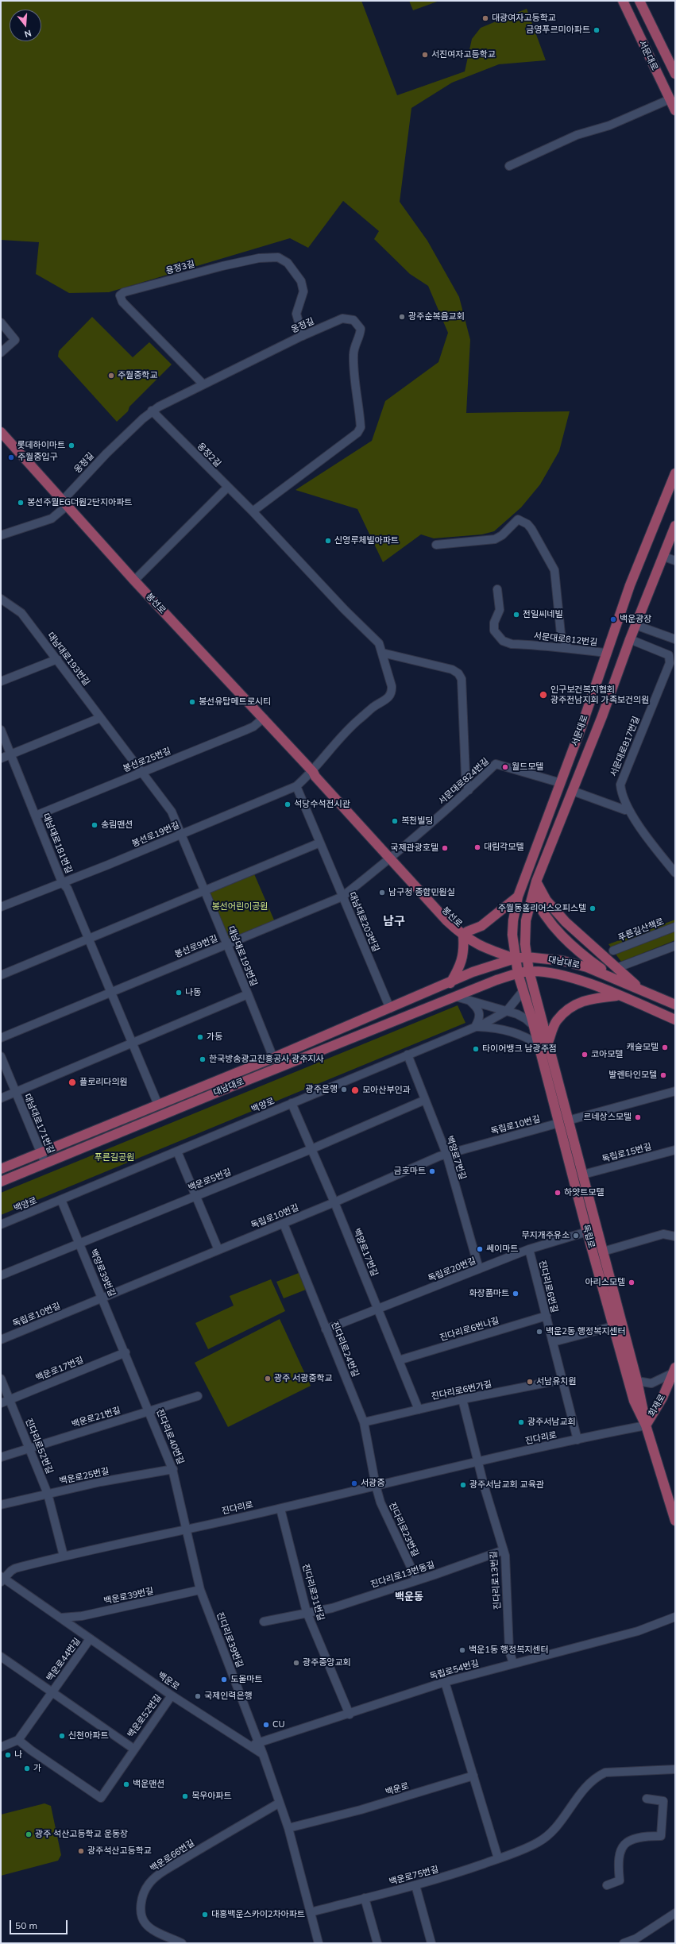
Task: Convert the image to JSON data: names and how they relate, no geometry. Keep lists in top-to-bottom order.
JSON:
{
  "streets": {
    "main road": [
      "서문대로",
      "봉선로",
      "대남대로",
      "독립로",
      "회재로"
    ],
    "street": [
      "용정3길",
      "옹정길",
      "옹정2길",
      "서문대로812번길",
      "대남대로193번길",
      "서문대로817번길",
      "봉선로25번길",
      "서문대로824번길",
      "봉선로19번길",
      "대남대로181번길",
      "대남대로203번길",
      "푸른길산책로",
      "봉선로9번길",
      "백양로",
      "대남대로171번길",
      "독립로10번길",
      "독립로15번길",
      "백양로7번길",
      "백운로5번길",
      "백양로17번길",
      "독립로20번길",
      "백양로39번길",
      "진다리로6번길",
      "진다리로6번나길",
      "진다리로24번길",
      "백운로17번길",
      "진다리로6번가길",
      "백운로21번길",
      "진다리로40번길",
      "진다리로",
      "진다리로52번길",
      "백운로25번길",
      "진다리로23번길",
      "진다리로13번동길",
      "진다리로13번길",
      "진다리로31번길",
      "백운로39번길",
      "진다리로39번길",
      "백운로44번길",
      "독립로54번길",
      "백운로",
      "백운로52번길",
      "백운로66번길",
      "백운로75번길"
    ]
  },
  "crossings": [
    ["서문대로", "봉선로"],
    ["서문대로", "서문대로812번길"],
    ["서문대로", "서문대로817번길"],
    ["서문대로", "서문대로824번길"],
    ["서문대로", "대남대로"],
    ["서문대로", "독립로"],
    ["용정3길", "옹정길"],
    ["옹정길", "옹정2길"],
    ["옹정길", "봉선로"],
    ["옹정2길", "봉선로19번길"],
    ["봉선로", "봉선로25번길"],
    ["봉선로", "서문대로824번길"],
    ["봉선로", "봉선로19번길"],
    ["봉선로", "봉선로9번길"],
    ["봉선로", "대남대로"],
    ["대남대로193번길", "봉선로25번길"],
    ["대남대로193번길", "봉선로19번길"],
    ["대남대로193번길", "봉선로9번길"],
    ["대남대로193번길", "대남대로"],
    ["봉선로25번길", "대남대로181번길"],
    ["서문대로824번길", "봉선로9번길"],
    ["봉선로19번길", "대남대로181번길"],
    ["봉선로19번길", "대남대로203번길"],
    ["대남대로181번길", "봉선로9번길"],
    ["대남대로181번길", "대남대로"],
    ["대남대로181번길", "대남대로171번길"],
    ["대남대로203번길", "봉선로9번길"],
    ["대남대로203번길", "대남대로"],
    ["대남대로", "대남대로171번길"],
    ["대남대로", "독립로"],
    ["백양로", "백양로7번길"],
    ["백양로", "독립로"],
    ["백양로", "백양로17번길"],
    ["백양로", "백양로39번길"],
    ["독립로10번길", "백양로7번길"],
    ["독립로10번길", "독립로"],
    ["독립로10번길", "백양로17번길"],
    ["독립로10번길", "백양로39번길"],
    ["독립로10번길", "진다리로24번길"],
    ["독립로15번길", "독립로"],
    ["백양로7번길", "백운로5번길"],
    ["백양로7번길", "독립로20번길"],
    ["백운로5번길", "백양로17번길"],
    ["백운로5번길", "백양로39번길"],
    ["독립로", "독립로20번길"],
    ["독립로", "회재로"],
    ["독립로", "진다리로"],
    ["백양로17번길", "독립로20번길"],
    ["백양로17번길", "진다리로6번나길"],
    ["백양로17번길", "진다리로6번가길"],
    ["독립로20번길", "진다리로6번길"],
    ["독립로20번길", "진다리로24번길"],
    ["백양로39번길", "백운로17번길"],
    ["백양로39번길", "진다리로40번길"],
    ["진다리로6번길", "진다리로6번나길"],
    ["진다리로6번길", "진다리로6번가길"],
    ["진다리로6번길", "진다리로"],
    ["진다리로24번길", "진다리로6번가길"],
    ["진다리로24번길", "진다리로"],
    ["진다리로24번길", "진다리로23번길"],
    ["백운로17번길", "진다리로40번길"],
    ["백운로17번길", "진다리로52번길"],
    ["회재로", "진다리로"],
    ["백운로21번길", "진다리로40번길"],
    ["백운로21번길", "진다리로52번길"],
    ["진다리로40번길", "진다리로"],
    ["진다리로40번길", "백운로25번길"],
    ["진다리로40번길", "진다리로39번길"],
    ["진다리로", "진다리로52번길"],
    ["진다리로", "진다리로23번길"],
    ["진다리로", "진다리로13번길"],
    ["진다리로", "진다리로31번길"],
    ["진다리로", "진다리로39번길"],
    ["진다리로", "백운로"],
    ["진다리로52번길", "백운로25번길"],
    ["진다리로23번길", "진다리로13번동길"],
    ["진다리로13번동길", "진다리로13번길"],
    ["진다리로13번동길", "진다리로31번길"],
    ["진다리로13번길", "독립로54번길"],
    ["진다리로31번길", "독립로54번길"],
    ["백운로39번길", "진다리로39번길"],
    ["백운로39번길", "백운로"],
    ["진다리로39번길", "독립로54번길"],
    ["진다리로39번길", "백운로"],
    ["백운로44번길", "백운로"],
    ["백운로44번길", "백운로52번길"],
    ["독립로54번길", "백운로"],
    ["백운로", "백운로52번길"]
  ],
  "districts": ["남구", "백운동"],
  "parks": ["봉선어린이공원", "푸른길공원"],
  "places": [
    "대광여자고등학교",
    "금영푸르미아파트",
    "서진여자고등학교",
    "광주순복음교회",
    "주월중학교",
    "롯데하이마트",
    "주월중입구",
    "봉선주월EG더원2단지아파트",
    "신영루체빌아파트",
    "전일씨네빌",
    "백운광장",
    "인구보건복지협회 광주전남지회 가족보건의원",
    "봉선유탑메트로시티",
    "월드모텔",
    "석당수석전시관",
    "복천빌딩",
    "송림맨션",
    "대림각모텔",
    "국제관광호텔",
    "남구청 종합민원실",
    "주월동홀리어스오피스텔",
    "나동",
    "가동",
    "캐슬모텔",
    "타이어뱅크 남광주점",
    "코아모텔",
    "한국방송광고진흥공사 광주지사",
    "발렌타인모텔",
    "플로리다의원",
    "광주은행",
    "모아산부인과",
    "르네상스모텔",
    "금호마트",
    "하얏트모텔",
    "무지개주유소",
    "쎄이마트",
    "아리스모텔",
    "화장품마트",
    "백운2동 행정복지센터",
    "광주 서광중학교",
    "서남유치원",
    "광주서남교회",
    "서광중",
    "광주서남교회 교육관",
    "백운1동 행정복지센터",
    "광주중앙교회",
    "도울마트",
    "국제인력은행",
    "CU",
    "신천아파트",
    "나",
    "가",
    "백운맨션",
    "목우아파트",
    "광주 석산고등학교 운동장",
    "광주석산고등학교",
    "대흥백운스카이2차아파트"
  ],
  "scale_bar": "50 m",
  "north": "bottom"
}
